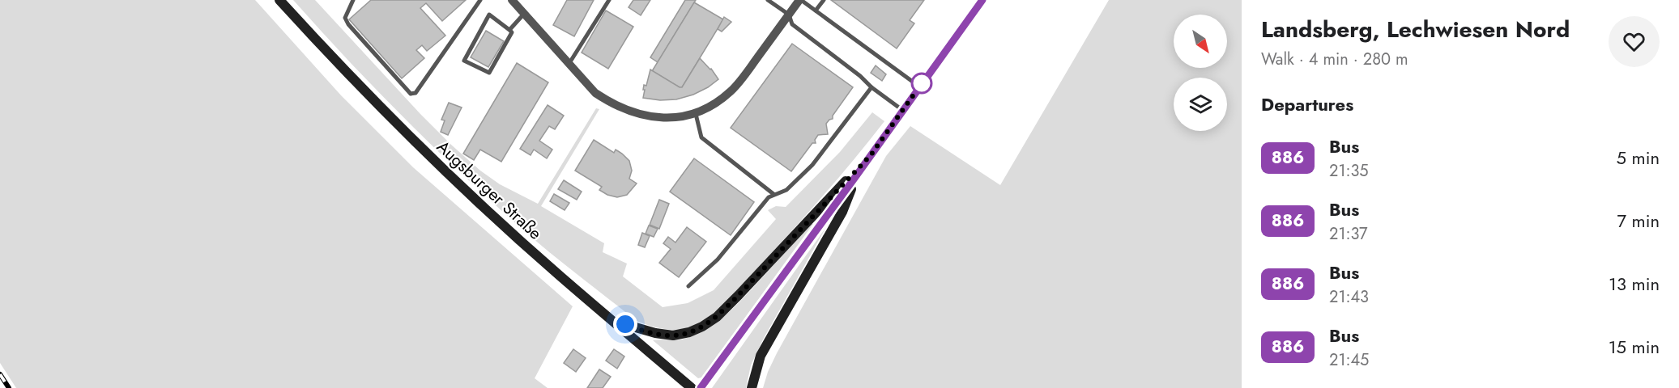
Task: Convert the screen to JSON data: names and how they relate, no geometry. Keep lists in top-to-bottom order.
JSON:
{
  "streets": {
    "main road": ["Augsburger Straße"]
  },
  "lines": ["bus line 886"],
  "north": "bottom right",
  "page": {
    "heading": [
      ["Landsberg, Lechwiesen Nord", "Walk · 4 min · 280 m"],
      "Departures"
    ],
    "list": [
      {
        "mark": "886",
        "name": "Bus",
        "note": "21:35",
        "value": "5 min"
      },
      {
        "mark": "886",
        "name": "Bus",
        "note": "21:37",
        "value": "7 min"
      },
      {
        "mark": "886",
        "name": "Bus",
        "note": "21:43",
        "value": "13 min"
      },
      {
        "mark": "886",
        "name": "Bus",
        "note": "21:45",
        "value": "15 min"
      }
    ]
  }
}
